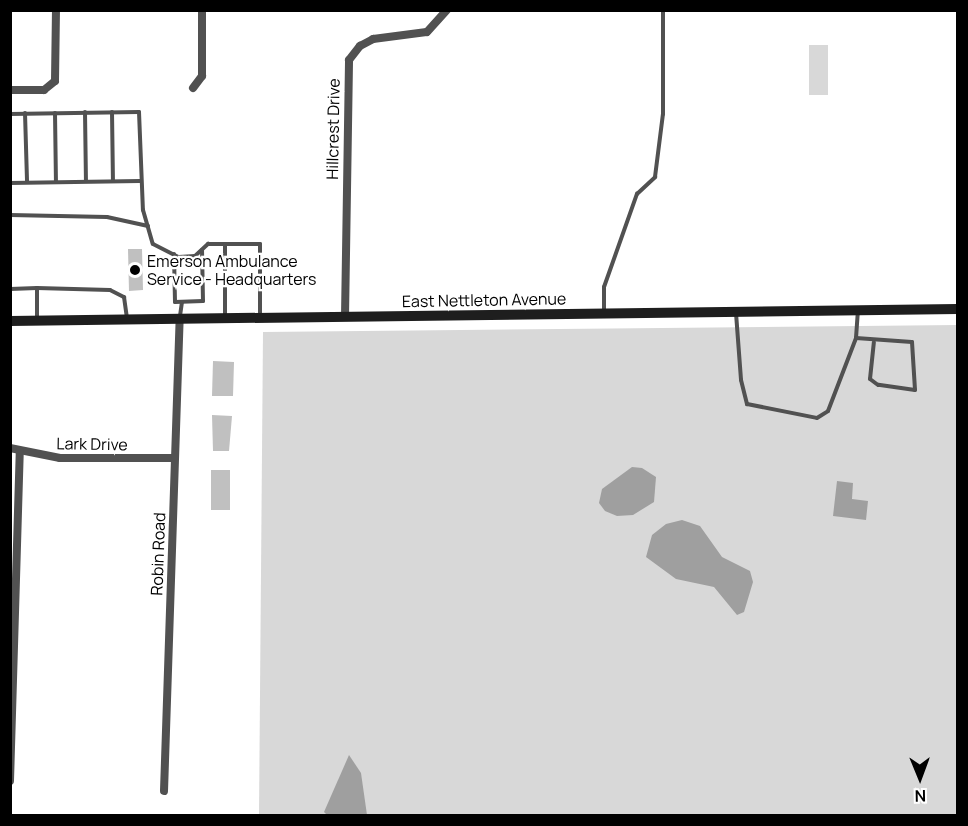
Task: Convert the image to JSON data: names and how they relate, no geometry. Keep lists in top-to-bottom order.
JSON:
{
  "streets": {
    "main road": ["East Nettleton Avenue"],
    "street": ["Hillcrest Drive", "Lark Drive", "Robin Road"]
  },
  "crossings": [
    ["Hillcrest Drive", "East Nettleton Avenue"],
    ["East Nettleton Avenue", "Robin Road"],
    ["Lark Drive", "Robin Road"]
  ],
  "places": ["Emerson Ambulance Service - Headquarters"],
  "north": "bottom"
}
